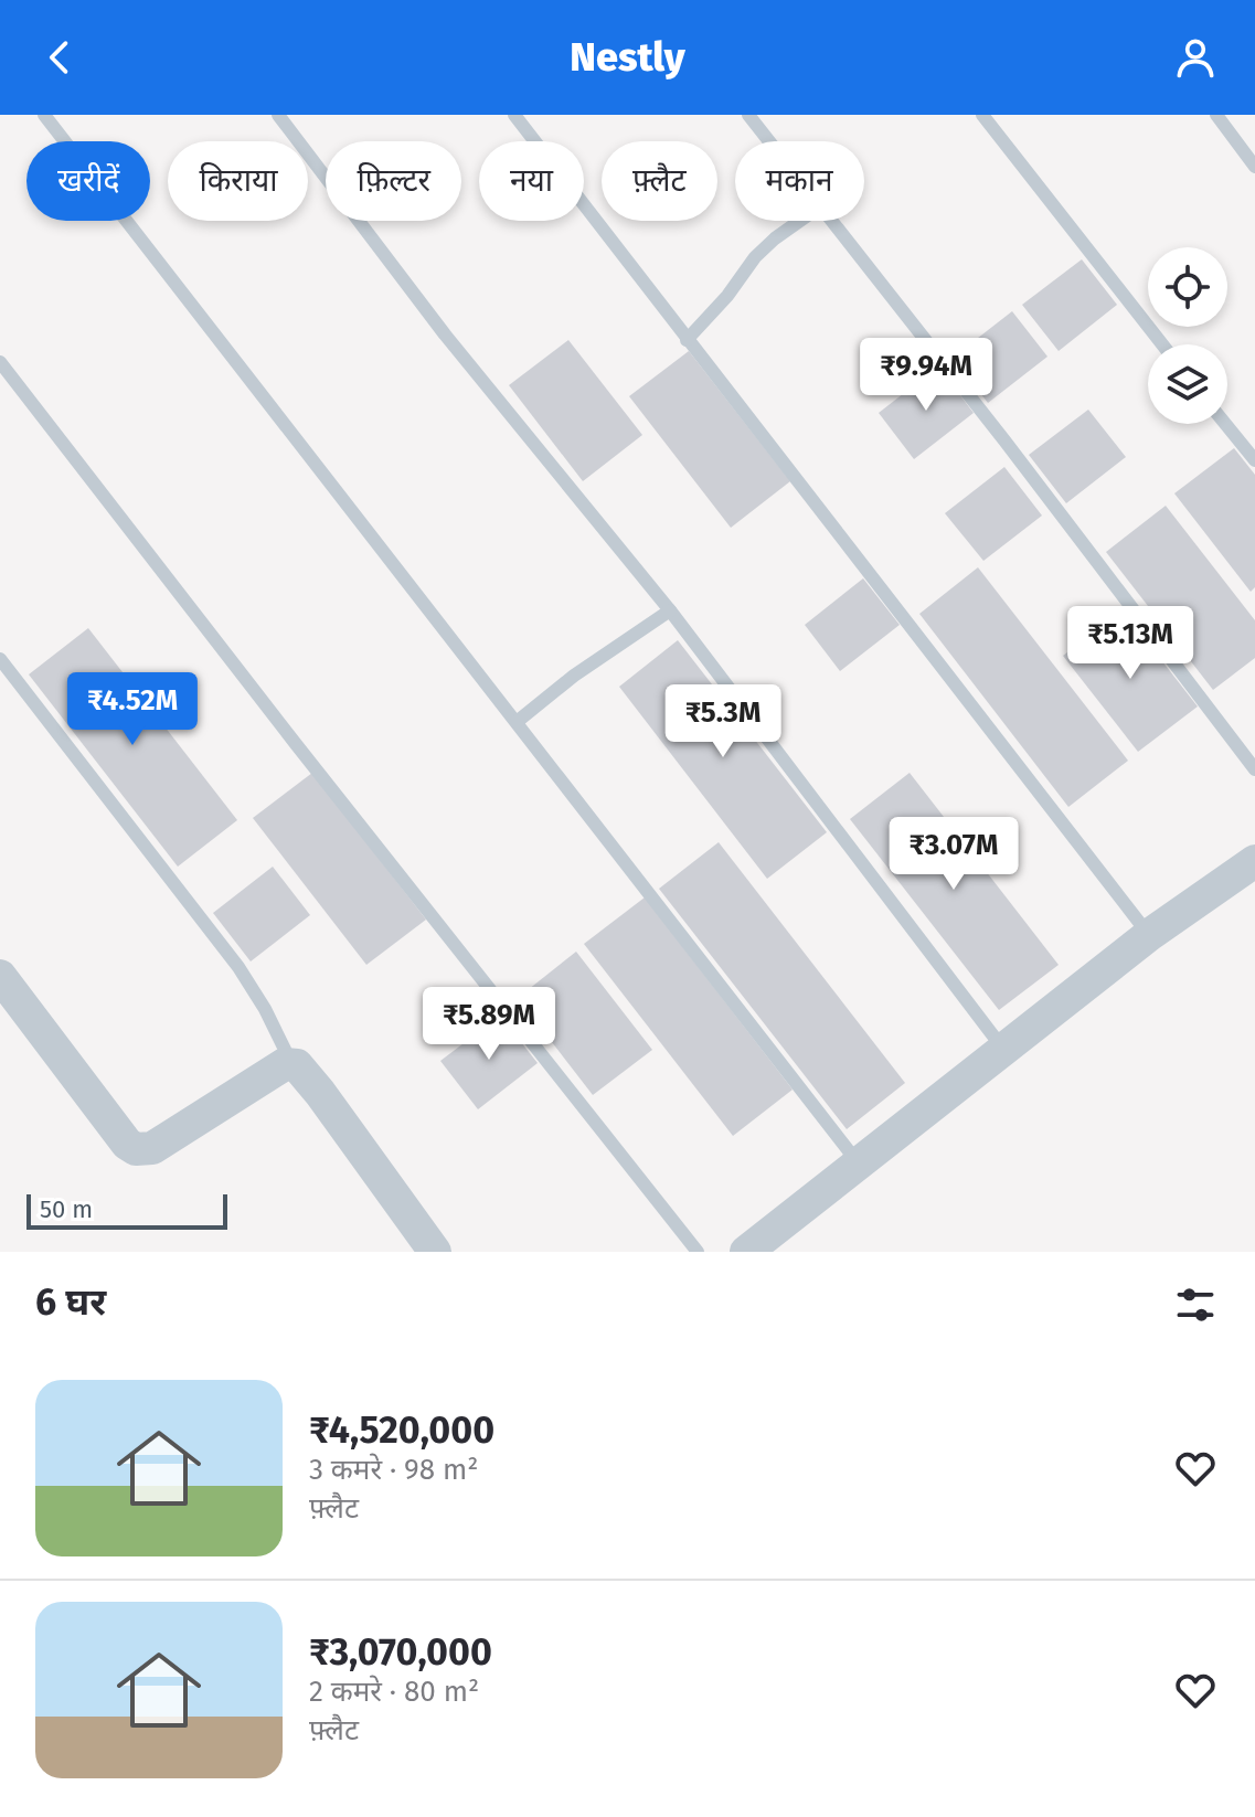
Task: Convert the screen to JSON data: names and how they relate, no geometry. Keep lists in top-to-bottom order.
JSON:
{
  "scale_bar": "50 m",
  "page": {
    "header": "Nestly",
    "chip": [
      "खरीदें",
      "किराया",
      "फ़िल्टर",
      "नया",
      "फ़्लैट",
      "मकान"
    ],
    "price": [
      "₹9.94M",
      "₹5.13M",
      "₹4.52M",
      "₹5.3M",
      "₹3.07M",
      "₹5.89M"
    ],
    "scale": "50 m",
    "heading": "6 घर",
    "list": [
      {
        "name": "₹4,520,000",
        "note": "3 कमरे · 98 m² · फ़्लैट"
      },
      {
        "name": "₹3,070,000",
        "note": "2 कमरे · 80 m² · फ़्लैट"
      }
    ]
  }
}
